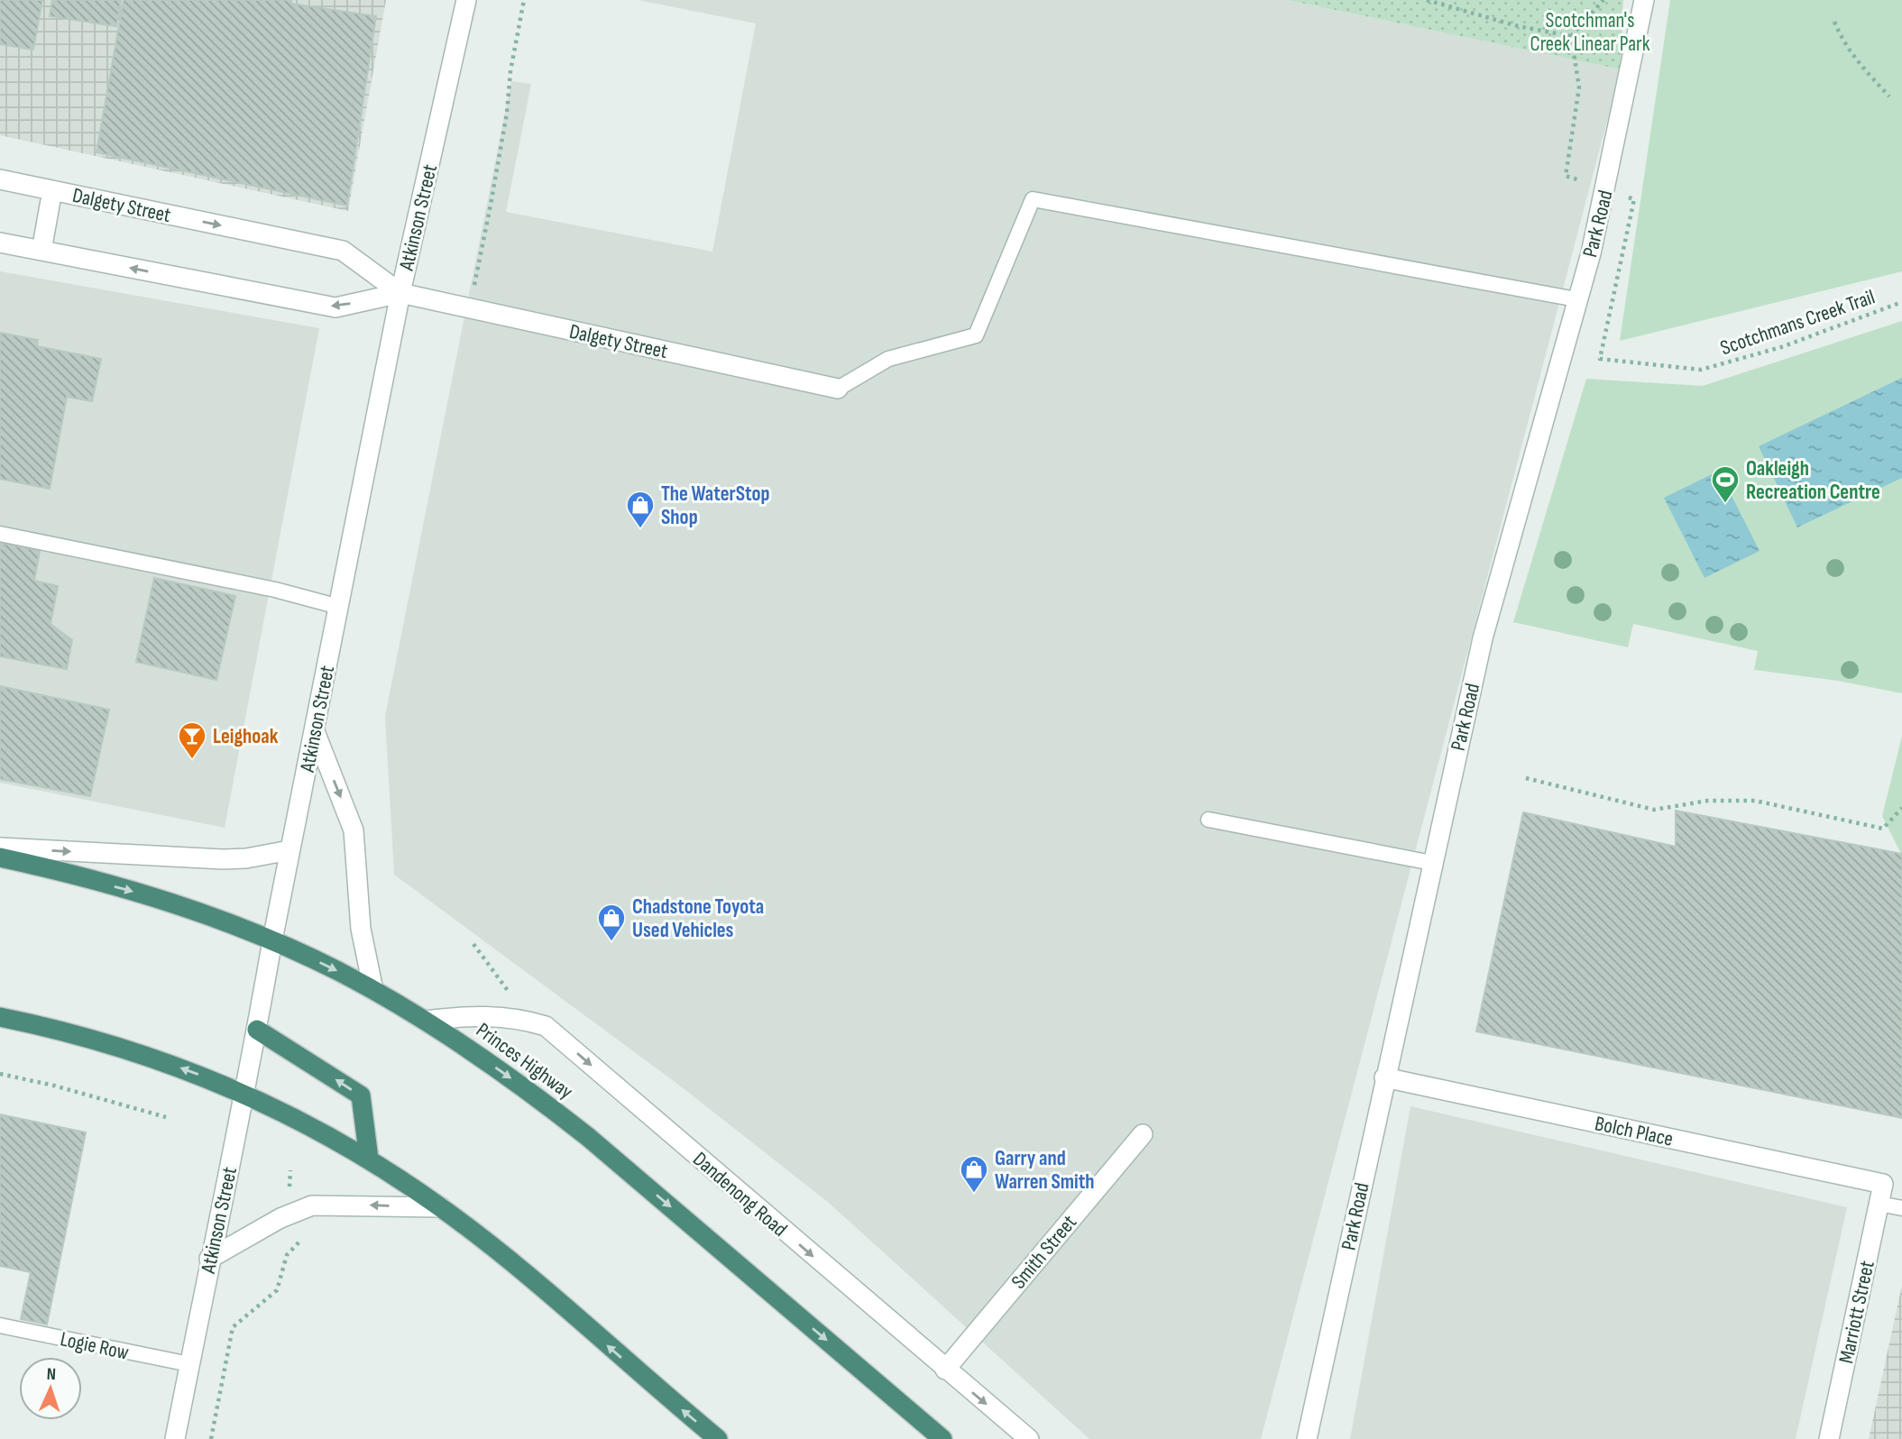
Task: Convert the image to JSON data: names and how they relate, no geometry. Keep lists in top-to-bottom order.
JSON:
{
  "streets": {
    "highway": ["Princes Highway"],
    "street": [
      "Dalgety Street",
      "Atkinson Street",
      "Park Road",
      "Bolch Place",
      "Dandenong Road",
      "Smith Street",
      "Marriott Street"
    ],
    "lane": ["Logie Row"],
    "path": ["Scotchmans Creek Trail"]
  },
  "crossings": [
    ["Dalgety Street", "Atkinson Street"],
    ["Atkinson Street", "Princes Highway"],
    ["Atkinson Street", "Logie Row"],
    ["Park Road", "Bolch Place"],
    ["Princes Highway", "Dandenong Road"],
    ["Bolch Place", "Marriott Street"],
    ["Dandenong Road", "Smith Street"]
  ],
  "one_way": ["Dandenong Road"],
  "parks": ["Scotchman's Creek Linear Park"],
  "places": {
    "sports": ["Oakleigh Recreation Centre"],
    "shop": ["The WaterStop Shop", "Chadstone Toyota Used Vehicles", "Garry and Warren Smith"],
    "bar": ["Leighoak"]
  },
  "north": "top"
}
